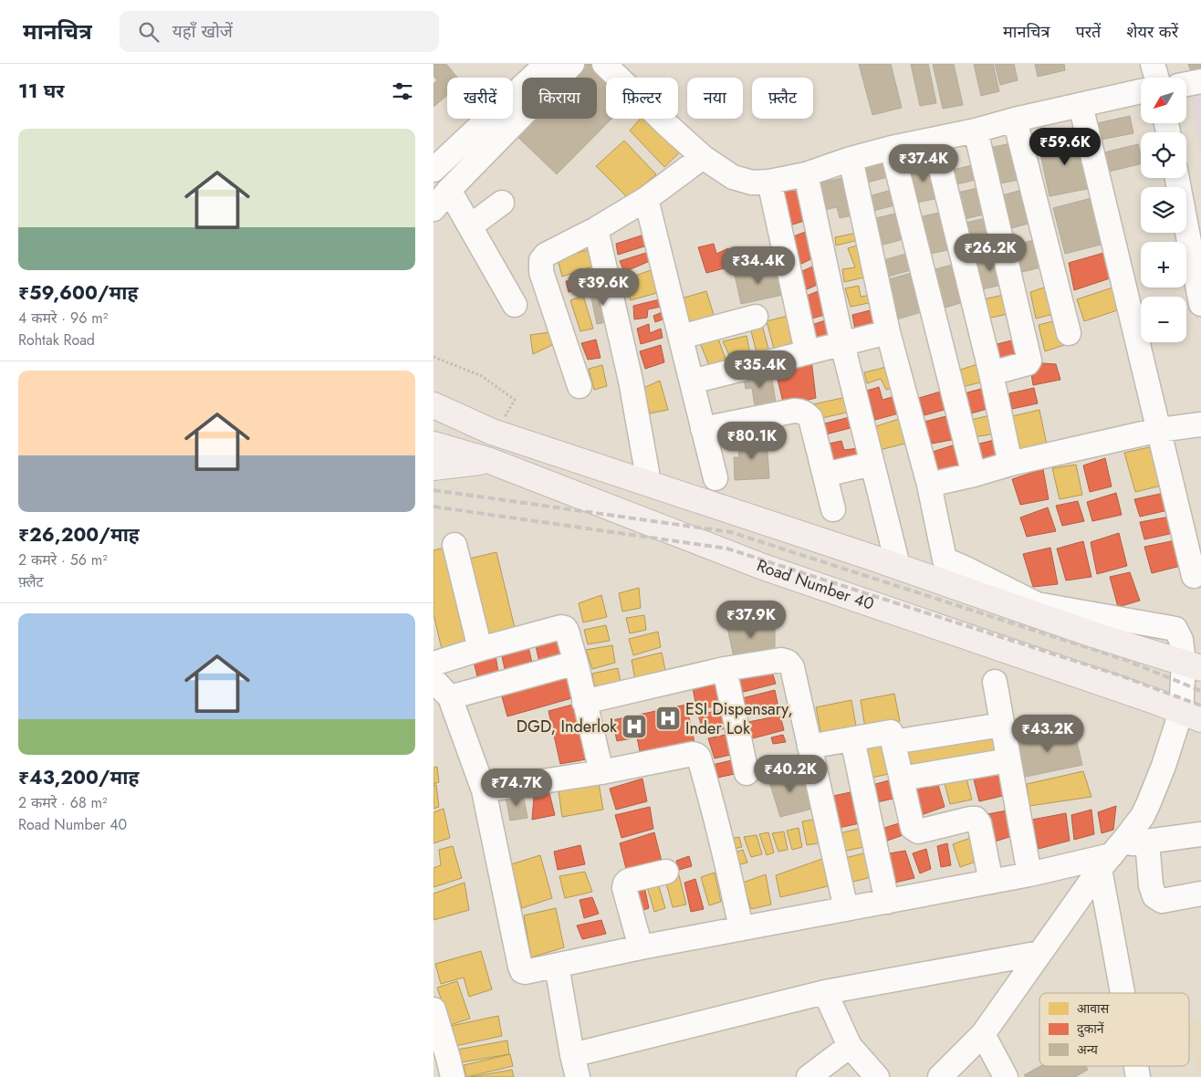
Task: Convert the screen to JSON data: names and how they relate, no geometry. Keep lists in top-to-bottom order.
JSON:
{
  "streets": {
    "main road": ["Road Number 40"]
  },
  "places": {
    "hospital": ["ESI Dispensary, Inder Lok", "DGD, Inderlok"]
  },
  "legend": ["आवास", "दुकानें", "अन्य"],
  "north": "bottom left",
  "page": {
    "header": "मानचित्र",
    "search": "यहाँ खोजें",
    "nav": ["मानचित्र", "परतें", "शेयर करें"],
    "heading": "11 घर",
    "map_buttons": ["+", "−"],
    "chip": [
      "खरीदें",
      "किराया",
      "फ़िल्टर",
      "नया",
      "फ़्लैट"
    ],
    "list": [
      {
        "name": "₹59,600/माह",
        "note": "4 कमरे · 96 m² · Rohtak Road"
      },
      {
        "name": "₹26,200/माह",
        "note": "2 कमरे · 56 m² · फ़्लैट"
      },
      {
        "name": "₹43,200/माह",
        "note": "2 कमरे · 68 m² · Road Number 40"
      }
    ],
    "price": [
      "₹59.6K",
      "₹37.4K",
      "₹26.2K",
      "₹34.4K",
      "₹39.6K",
      "₹35.4K",
      "₹80.1K",
      "₹37.9K",
      "₹43.2K",
      "₹40.2K",
      "₹74.7K"
    ]
  }
}
